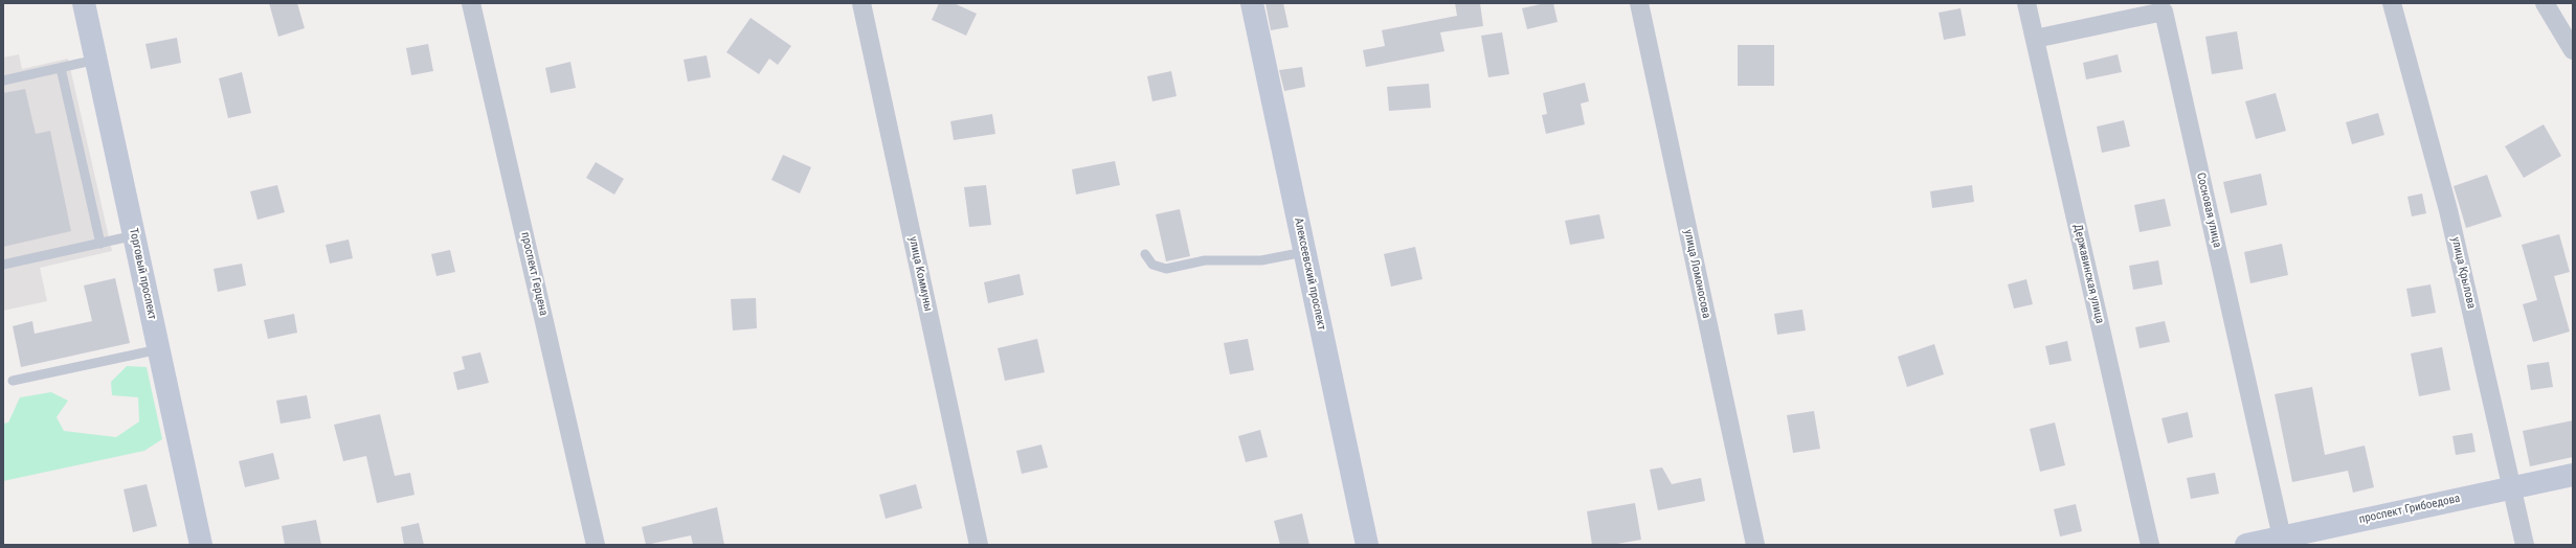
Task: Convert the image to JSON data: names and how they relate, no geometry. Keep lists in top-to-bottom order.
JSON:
{
  "streets": {
    "street": [
      "Сосновая улица",
      "улица Крылова",
      "Торговый проспект",
      "проспект Герцена",
      "улица Коммуны",
      "Алексеевский проспект",
      "улица Ломоносова",
      "Державинская улица",
      "проспект Грибоедова"
    ]
  },
  "crossings": [
    ["Сосновая улица", "Державинская улица"],
    ["Сосновая улица", "проспект Грибоедова"],
    ["улица Крылова", "проспект Грибоедова"]
  ]
}
